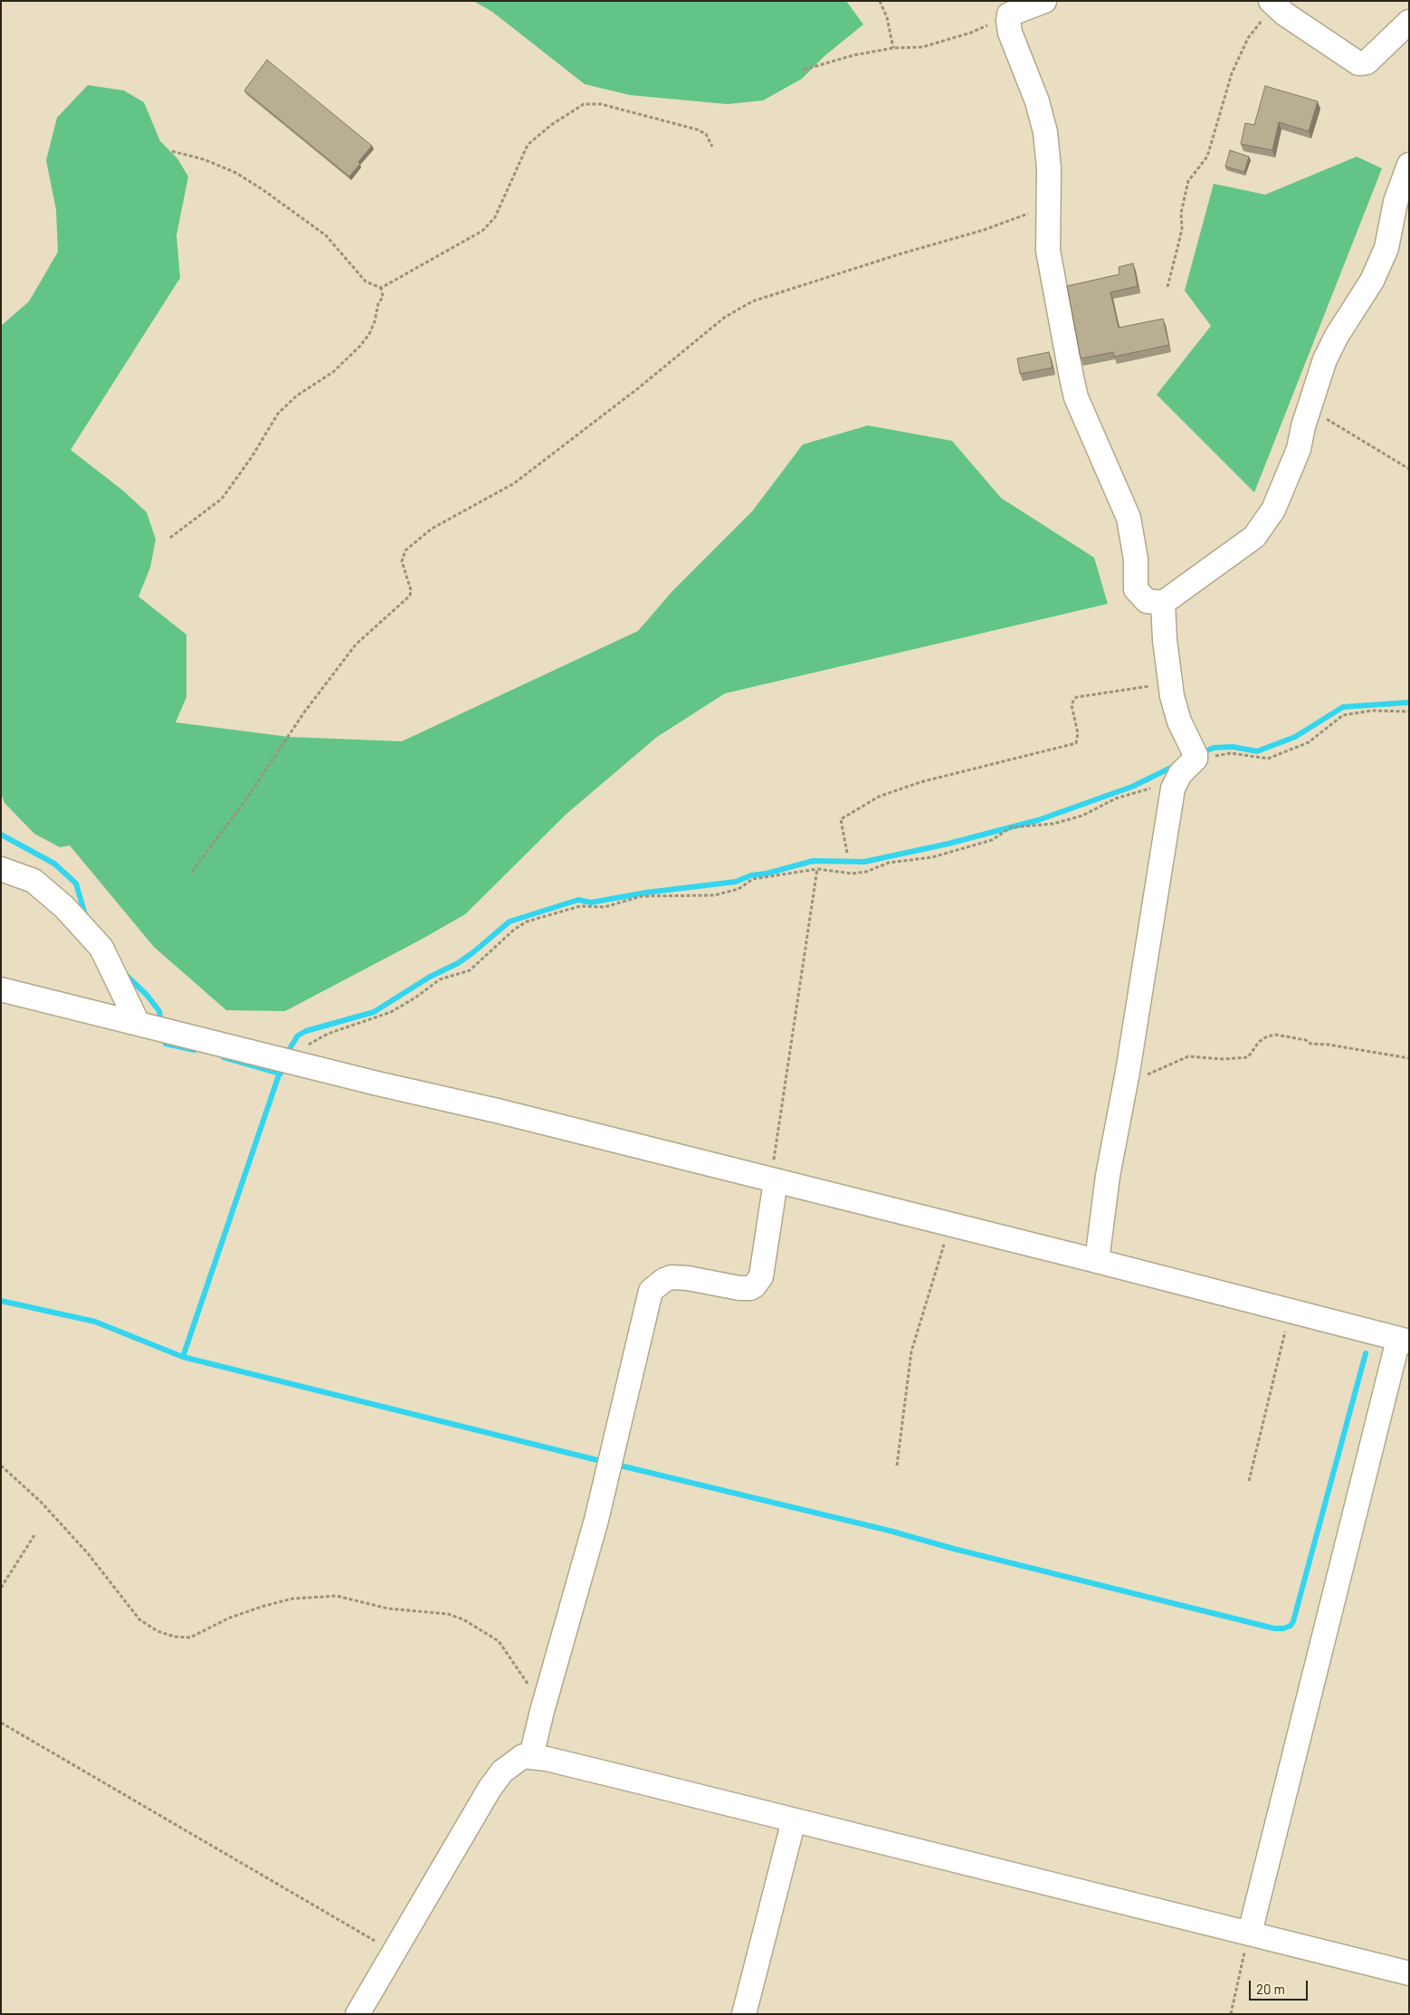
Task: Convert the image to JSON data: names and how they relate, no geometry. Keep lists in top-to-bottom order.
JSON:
{
  "scale_bar": "20 m"
}
